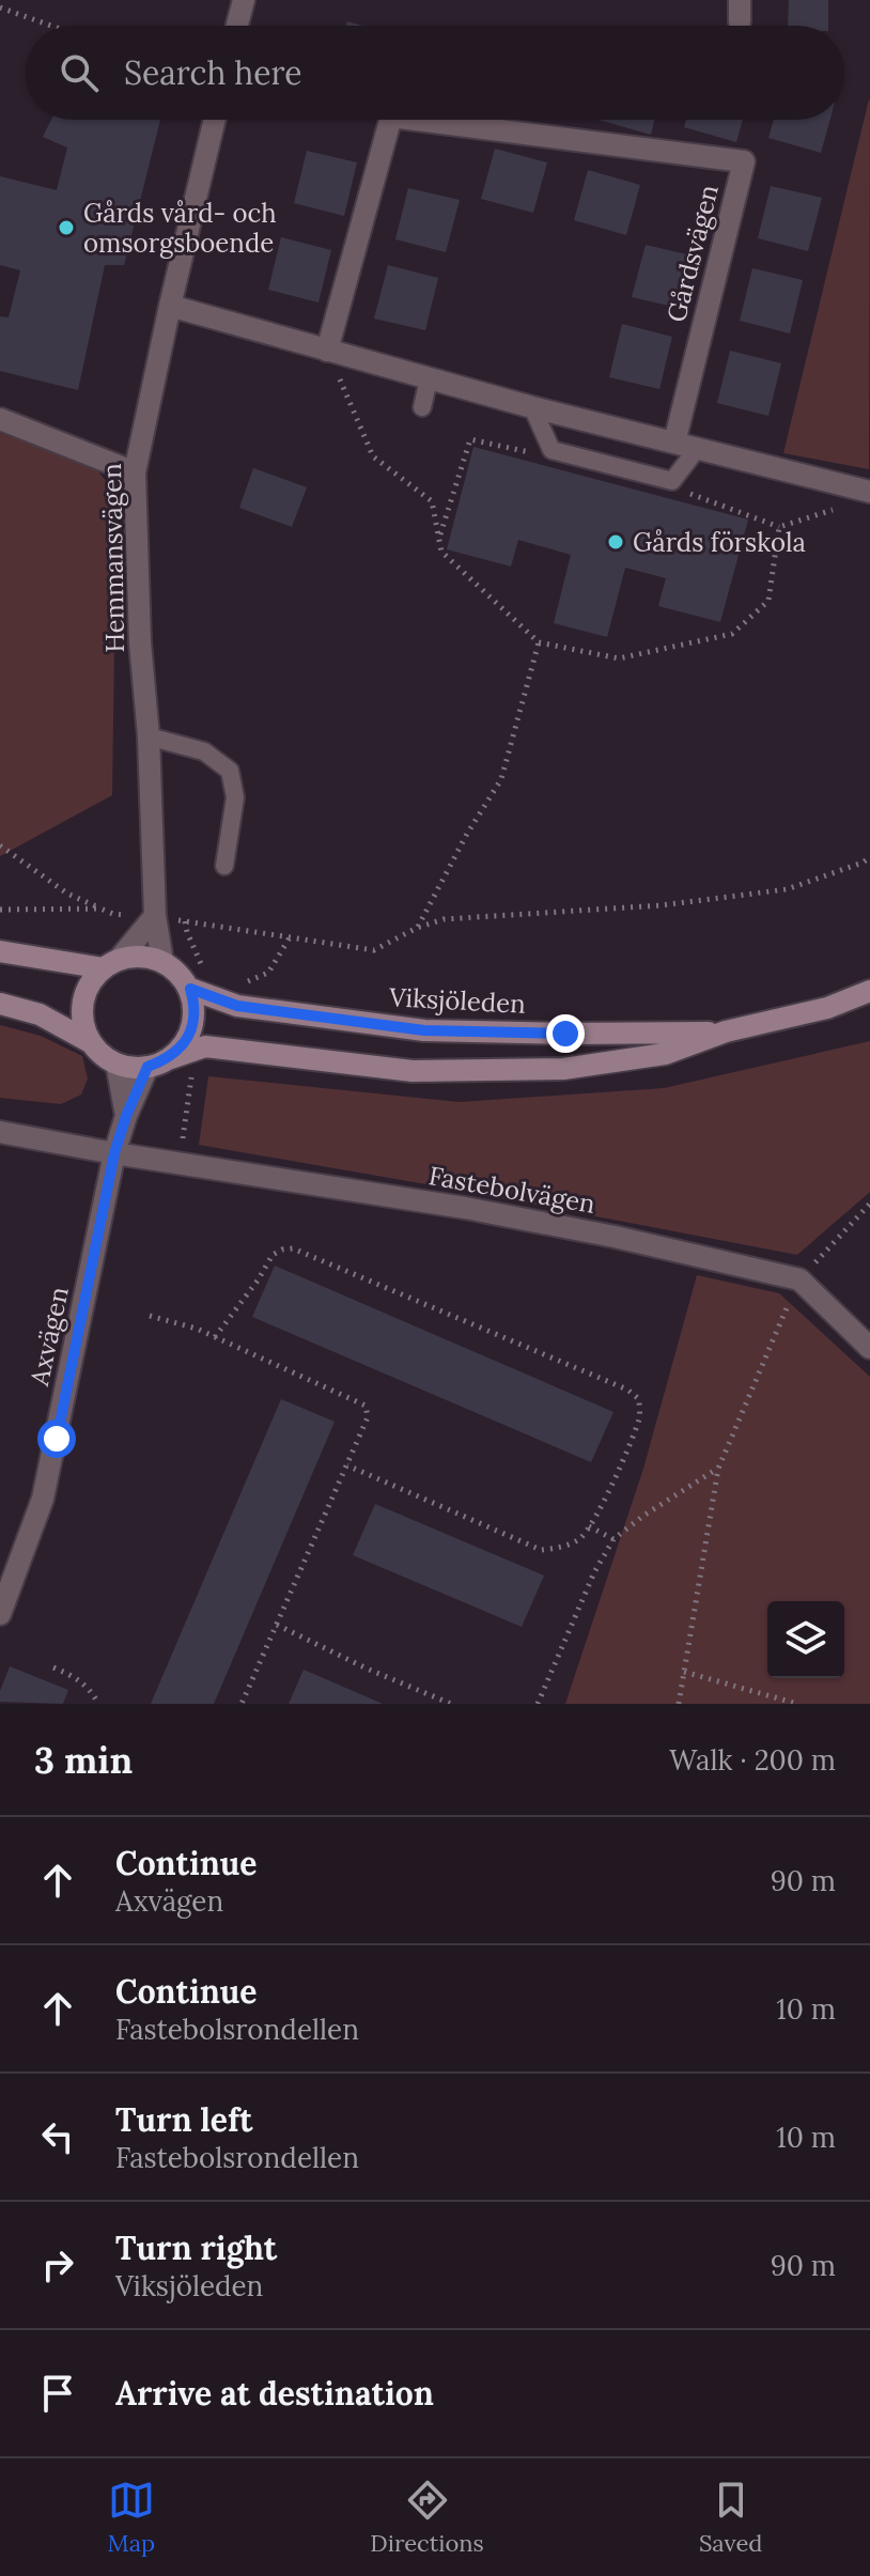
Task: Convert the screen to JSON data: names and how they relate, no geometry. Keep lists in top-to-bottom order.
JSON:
{
  "streets": {
    "main road": ["Viksjöleden"],
    "street": [
      "Gårdsvägen",
      "Hemmansvägen",
      "Fastebolvägen",
      "Axvägen"
    ]
  },
  "crossings": [
    ["Hemmansvägen", "Viksjöleden"],
    ["Hemmansvägen", "Axvägen"],
    ["Viksjöleden", "Axvägen"],
    ["Fastebolvägen", "Axvägen"]
  ],
  "places": ["Gårds vård- och omsorgsboende", "Gårds förskola"],
  "page": {
    "search": "Search here",
    "heading": ["3 min", "Walk · 200 m"],
    "list": [
      ["Continue", "Axvägen", "90 m"],
      ["Continue", "Fastebolsrondellen", "10 m"],
      ["Turn left", "Fastebolsrondellen", "10 m"],
      ["Turn right", "Viksjöleden", "90 m"],
      "Arrive at destination"
    ],
    "nav": ["Map", "Directions", "Saved"]
  }
}
